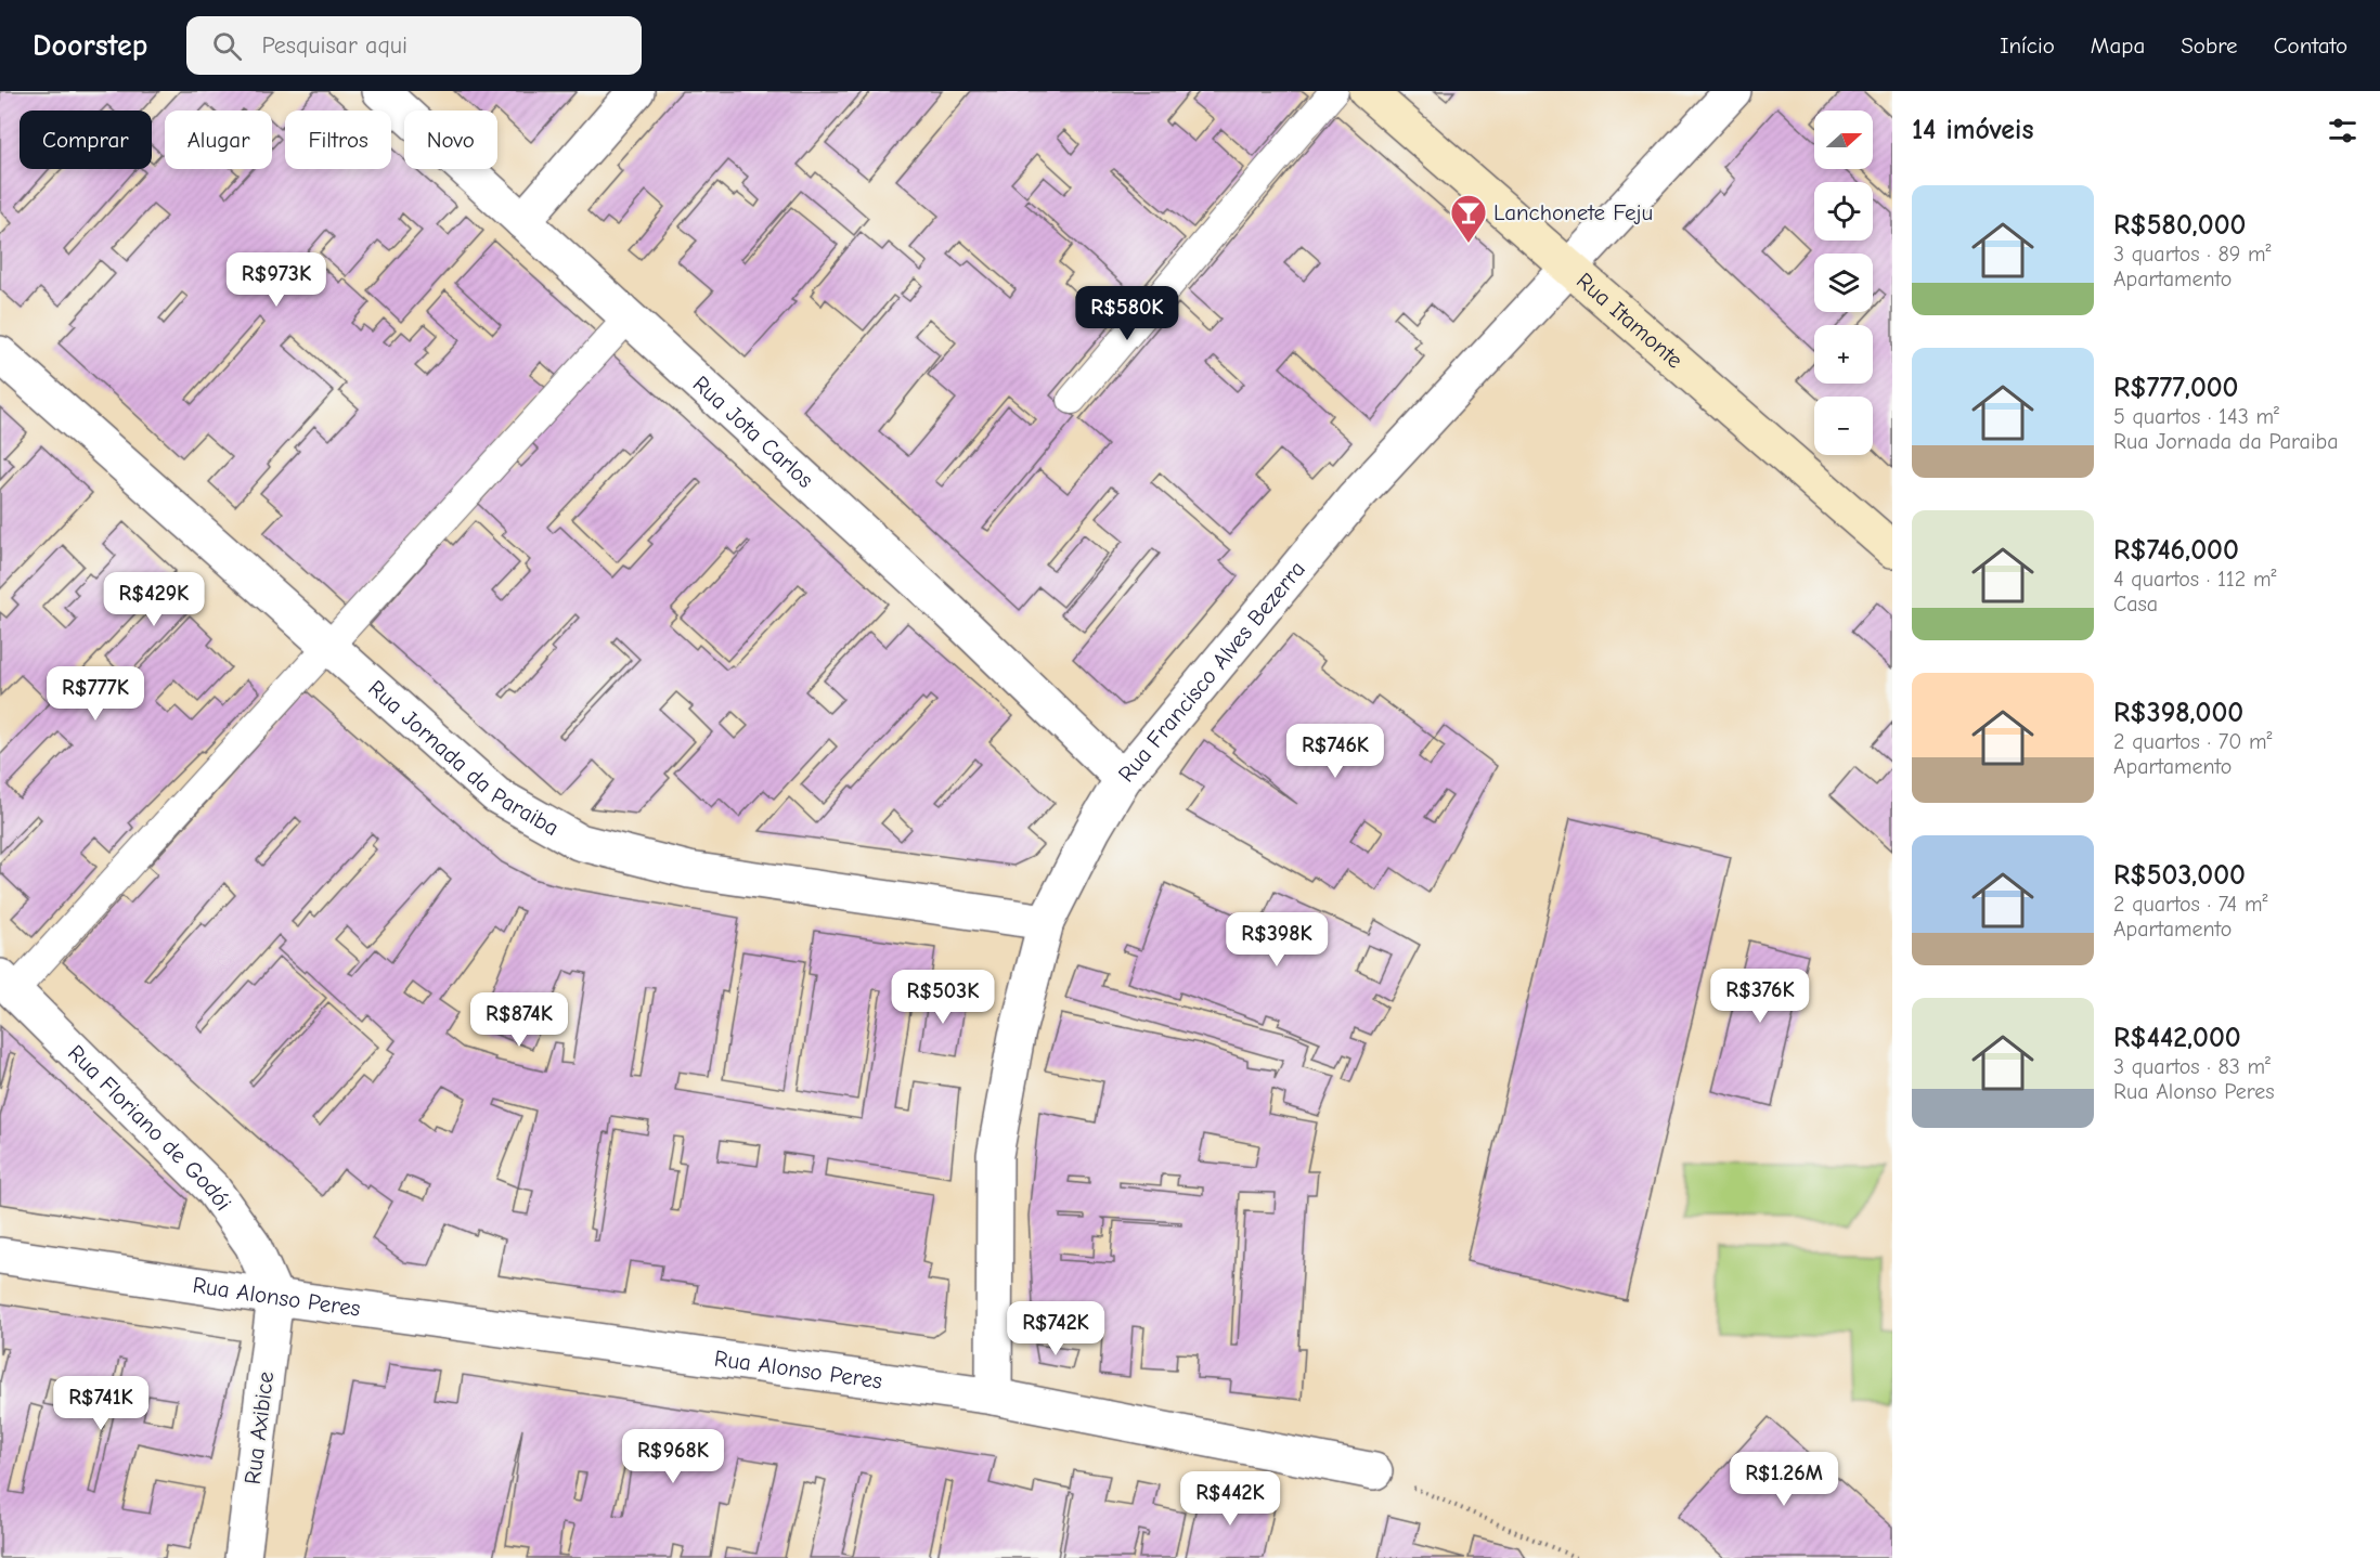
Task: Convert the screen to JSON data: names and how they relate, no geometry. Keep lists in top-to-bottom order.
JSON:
{
  "streets": {
    "street": [
      "Rua Itamonte",
      "Rua Jota Carlos",
      "Rua Francisco Alves Bezerra",
      "Rua Jornada da Paraiba",
      "Rua Floriano de Godói",
      "Rua Alonso Peres",
      "Rua Axibice"
    ]
  },
  "crossings": [
    ["Rua Itamonte", "Rua Francisco Alves Bezerra"],
    ["Rua Jota Carlos", "Rua Francisco Alves Bezerra"],
    ["Rua Francisco Alves Bezerra", "Rua Jornada da Paraiba"],
    ["Rua Francisco Alves Bezerra", "Rua Alonso Peres"],
    ["Rua Floriano de Godói", "Rua Alonso Peres"],
    ["Rua Floriano de Godói", "Rua Axibice"],
    ["Rua Alonso Peres", "Rua Axibice"]
  ],
  "places": {
    "bar": ["Lanchonete Feju"]
  },
  "north": "right",
  "page": {
    "header": "Doorstep",
    "search": "Pesquisar aqui",
    "nav": [
      "Início",
      "Mapa",
      "Sobre",
      "Contato"
    ],
    "heading": "14 imóveis",
    "map_buttons": ["+", "−"],
    "chip": [
      "Comprar",
      "Alugar",
      "Filtros",
      "Novo"
    ],
    "list": [
      {
        "name": "R$580,000",
        "note": "3 quartos · 89 m² · Apartamento"
      },
      {
        "name": "R$777,000",
        "note": "5 quartos · 143 m² · Rua Jornada da Paraiba"
      },
      {
        "name": "R$746,000",
        "note": "4 quartos · 112 m² · Casa"
      },
      {
        "name": "R$398,000",
        "note": "2 quartos · 70 m² · Apartamento"
      },
      {
        "name": "R$503,000",
        "note": "2 quartos · 74 m² · Apartamento"
      },
      {
        "name": "R$442,000",
        "note": "3 quartos · 83 m² · Rua Alonso Peres"
      }
    ],
    "price": [
      "R$973K",
      "R$580K",
      "R$429K",
      "R$777K",
      "R$746K",
      "R$398K",
      "R$376K",
      "R$503K",
      "R$874K",
      "R$742K",
      "R$741K",
      "R$968K",
      "R$1.26M",
      "R$442K"
    ]
  }
}
